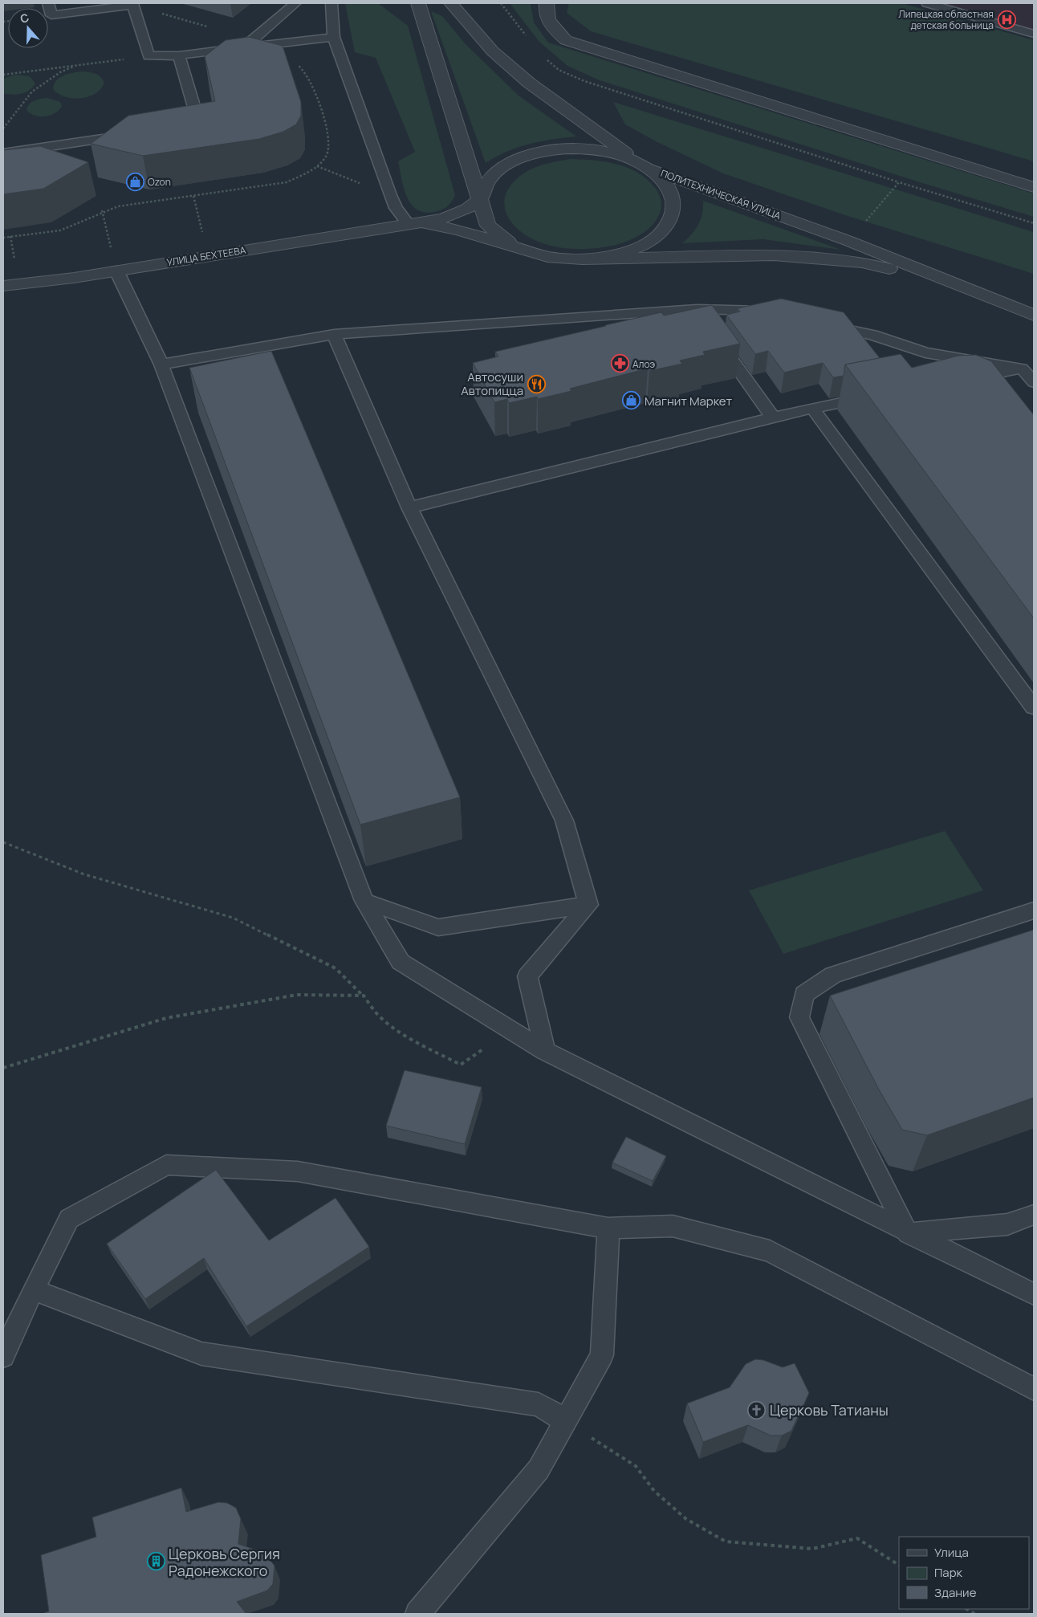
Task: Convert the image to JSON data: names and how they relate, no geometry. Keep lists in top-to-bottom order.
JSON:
{
  "streets": {
    "street": ["ПОЛИТЕХНИЧЕСКАЯ УЛИЦА", "УЛИЦА БЕХТЕЕВА"]
  },
  "places": {
    "hospital": ["Липецкая областная детская больница"],
    "shop": ["Ozon", "Магнит Маркет"],
    "pharmacy": ["Алоэ"],
    "restaurant": ["Автосуши Автопицца"],
    "church": ["Церковь Татианы"],
    "building": ["Церковь Сергия Радонежского"]
  },
  "legend": ["Улица", "Парк", "Здание"],
  "north": "top"
}
